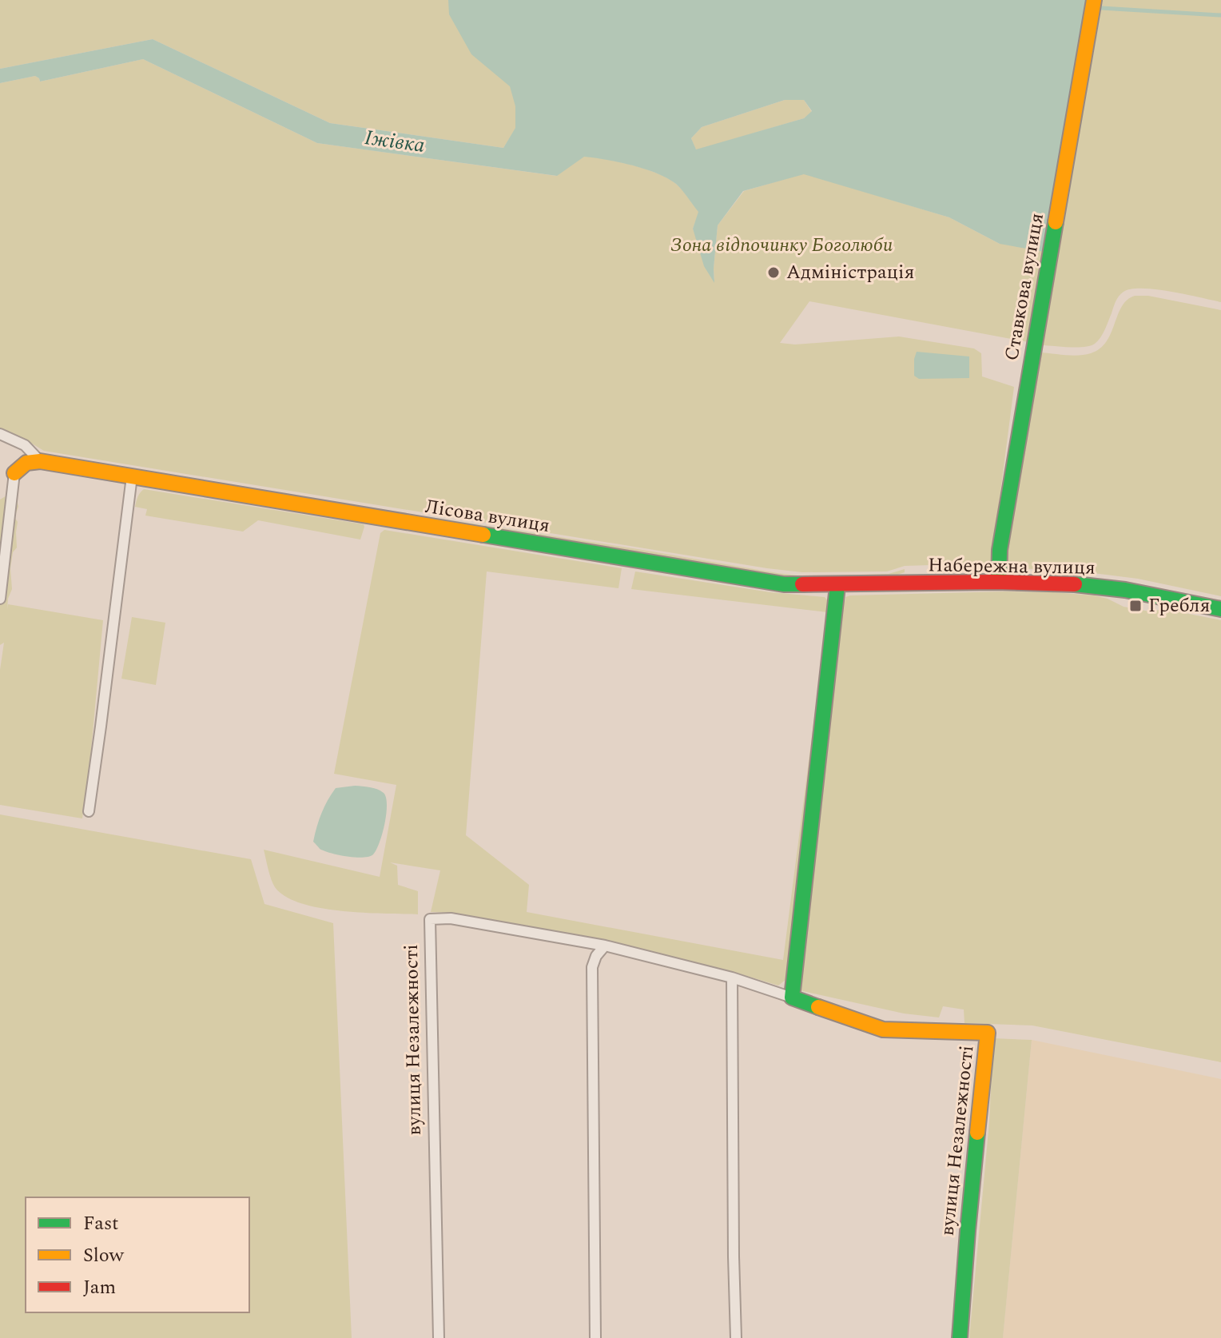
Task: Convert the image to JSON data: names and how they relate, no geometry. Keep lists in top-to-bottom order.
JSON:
{
  "streets": {
    "street": [
      "Ставкова вулиця",
      "Лісова вулиця",
      "Набережна вулиця",
      "вулиця Незалежності"
    ]
  },
  "crossings": [
    ["Ставкова вулиця", "Набережна вулиця"],
    ["Лісова вулиця", "Набережна вулиця"]
  ],
  "water": ["Іжівка"],
  "parks": ["Зона відпочинку Боголюби"],
  "places": {
    "other": ["Адміністрація"],
    "transit": ["Гребля"]
  },
  "legend": ["Fast", "Slow", "Jam"]
}
